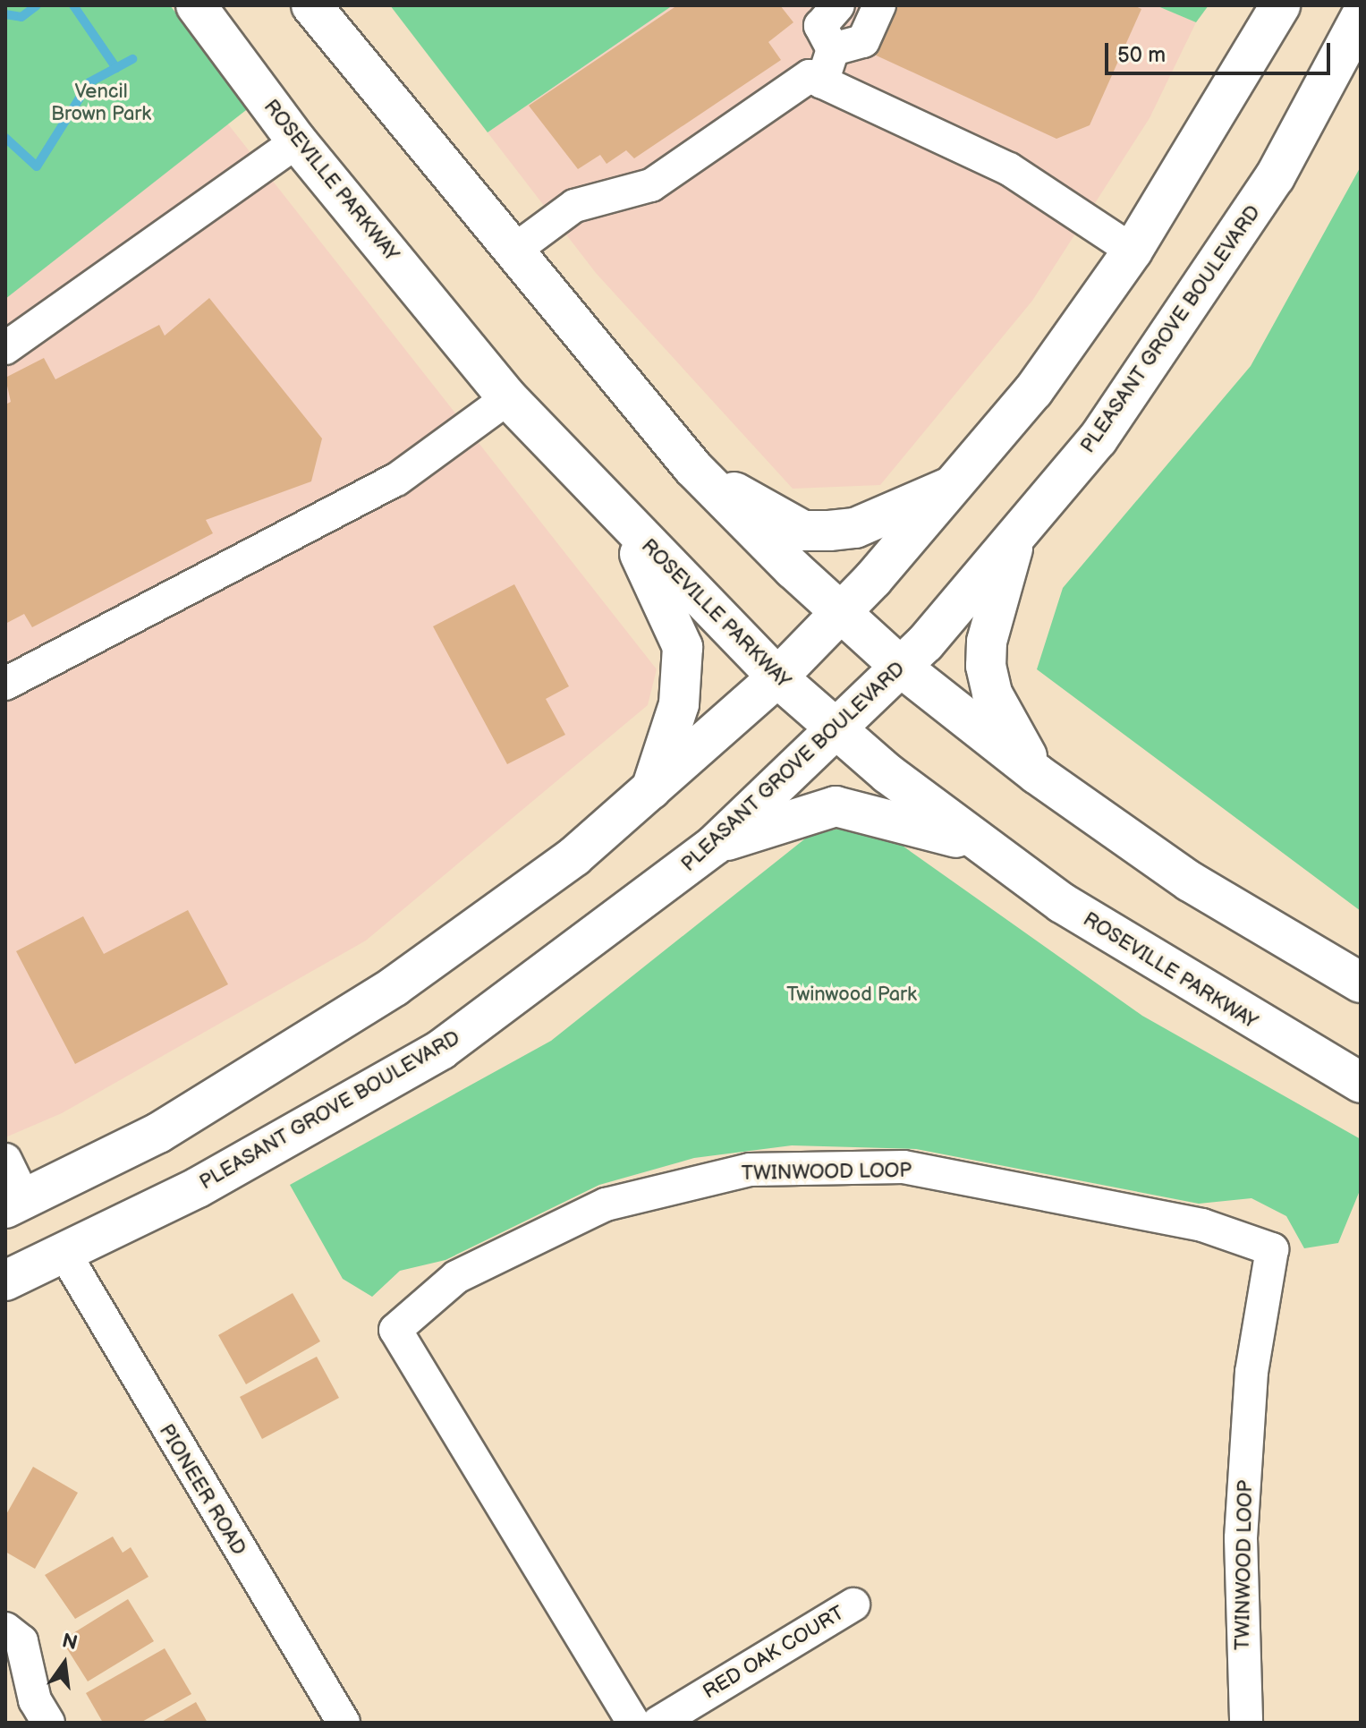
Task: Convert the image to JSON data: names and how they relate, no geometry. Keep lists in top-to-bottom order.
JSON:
{
  "streets": {
    "main road": ["ROSEVILLE PARKWAY", "PLEASANT GROVE BOULEVARD"],
    "street": ["TWINWOOD LOOP", "PIONEER ROAD", "RED OAK COURT"]
  },
  "crossings": [
    ["ROSEVILLE PARKWAY", "PLEASANT GROVE BOULEVARD"],
    ["PLEASANT GROVE BOULEVARD", "PIONEER ROAD"]
  ],
  "parks": ["Vencil Brown Park", "Twinwood Park"],
  "scale_bar": "50 m",
  "north": "top"
}
